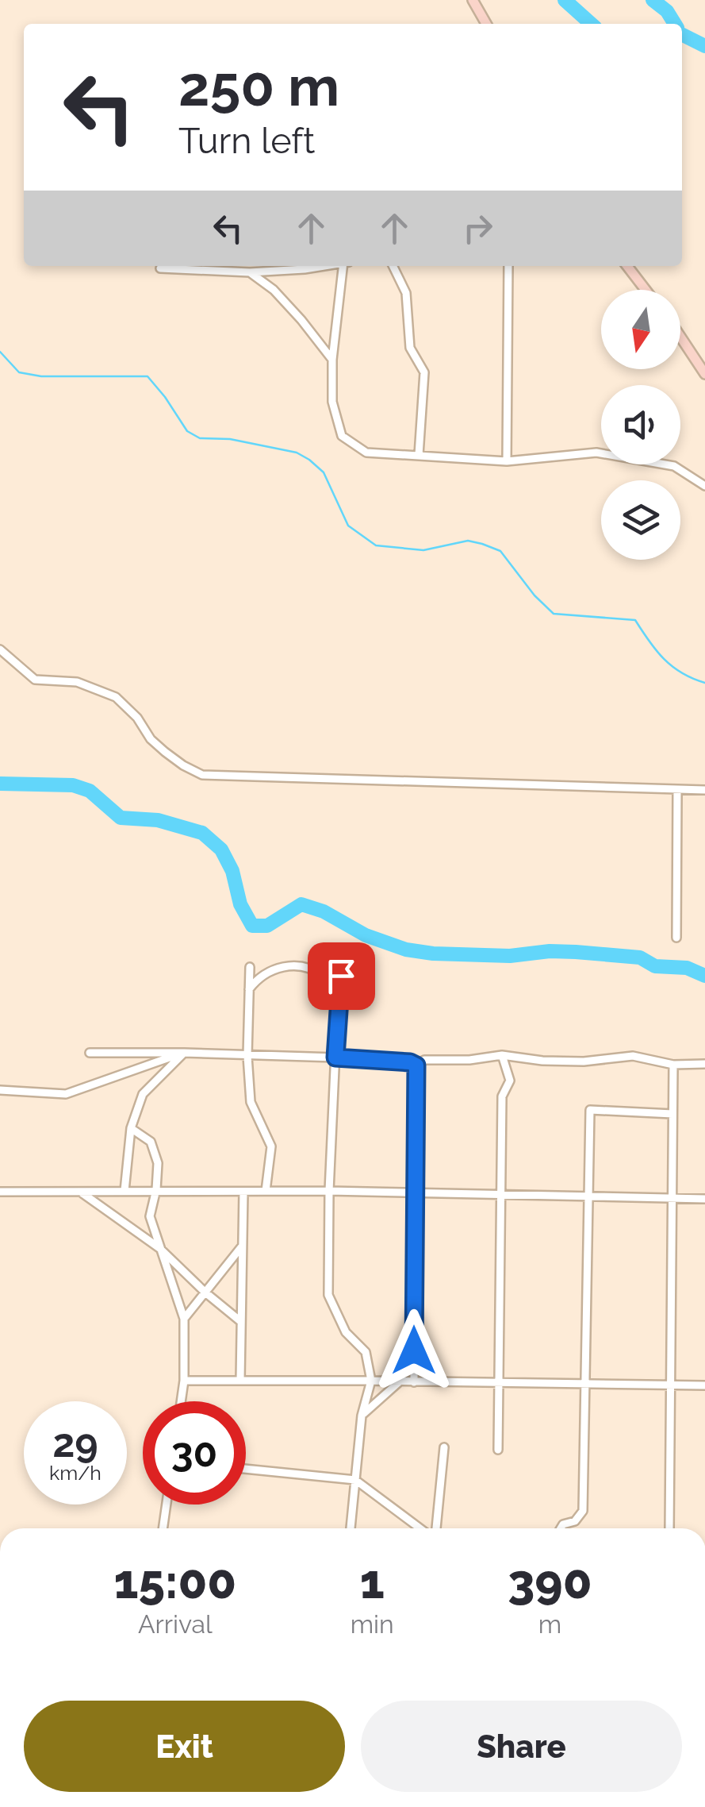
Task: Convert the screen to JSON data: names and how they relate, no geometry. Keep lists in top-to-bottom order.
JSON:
{
  "north": "bottom",
  "page": {
    "turn": ["250 m", "Turn left"],
    "speed": "29 km/h",
    "limit": "30",
    "eta": [
      "15:00",
      "Arrival",
      "1",
      "min",
      "390",
      "m"
    ],
    "buttons": ["Exit", "Share"]
  }
}
